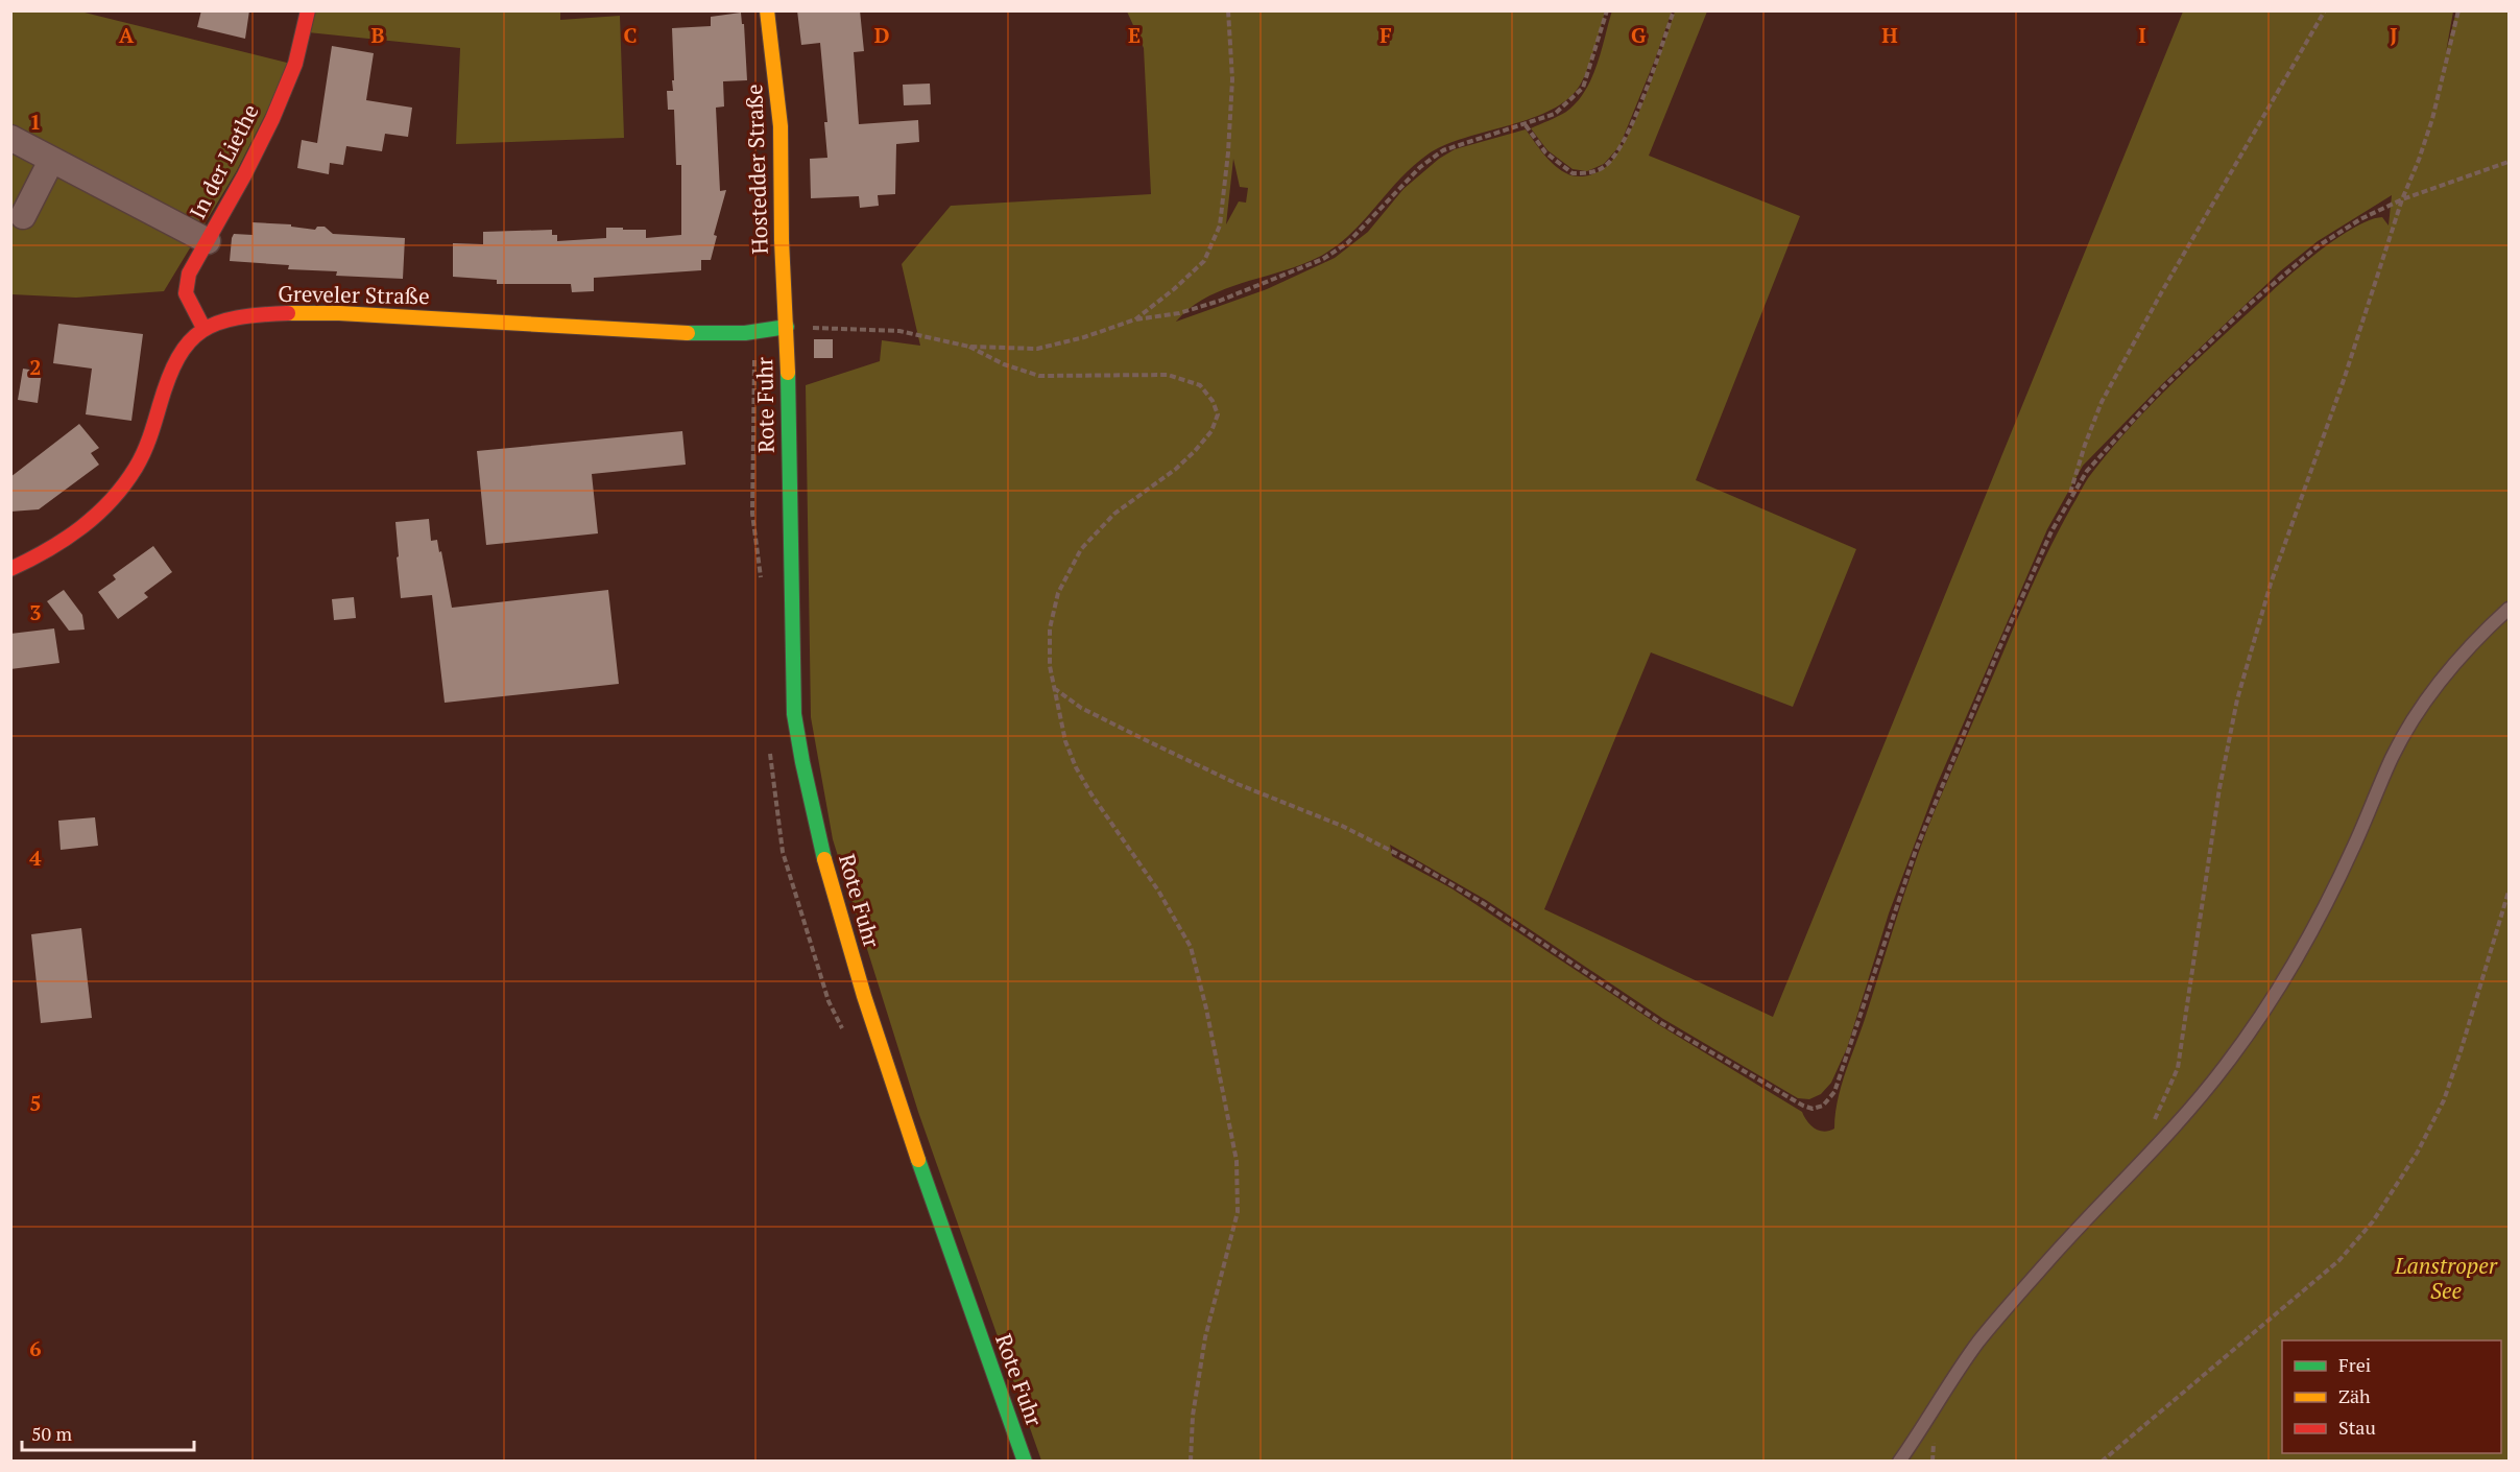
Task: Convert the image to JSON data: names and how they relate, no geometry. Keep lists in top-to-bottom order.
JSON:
{
  "streets": {
    "main road": [
      "In der Liethe",
      "Hostedder Straße",
      "Greveler Straße",
      "Rote Fuhr"
    ]
  },
  "crossings": [
    ["In der Liethe", "Greveler Straße"],
    ["Hostedder Straße", "Greveler Straße"],
    ["Hostedder Straße", "Rote Fuhr"],
    ["Greveler Straße", "Rote Fuhr"]
  ],
  "parks": ["Lanstroper See"],
  "legend": ["Frei", "Zäh", "Stau"],
  "scale_bar": "50 m",
  "grid": {
    "columns": [
      "A",
      "B",
      "C",
      "D",
      "E",
      "F",
      "G",
      "H",
      "I",
      "J"
    ],
    "rows": [
      "1",
      "2",
      "3",
      "4",
      "5",
      "6"
    ]
  }
}
